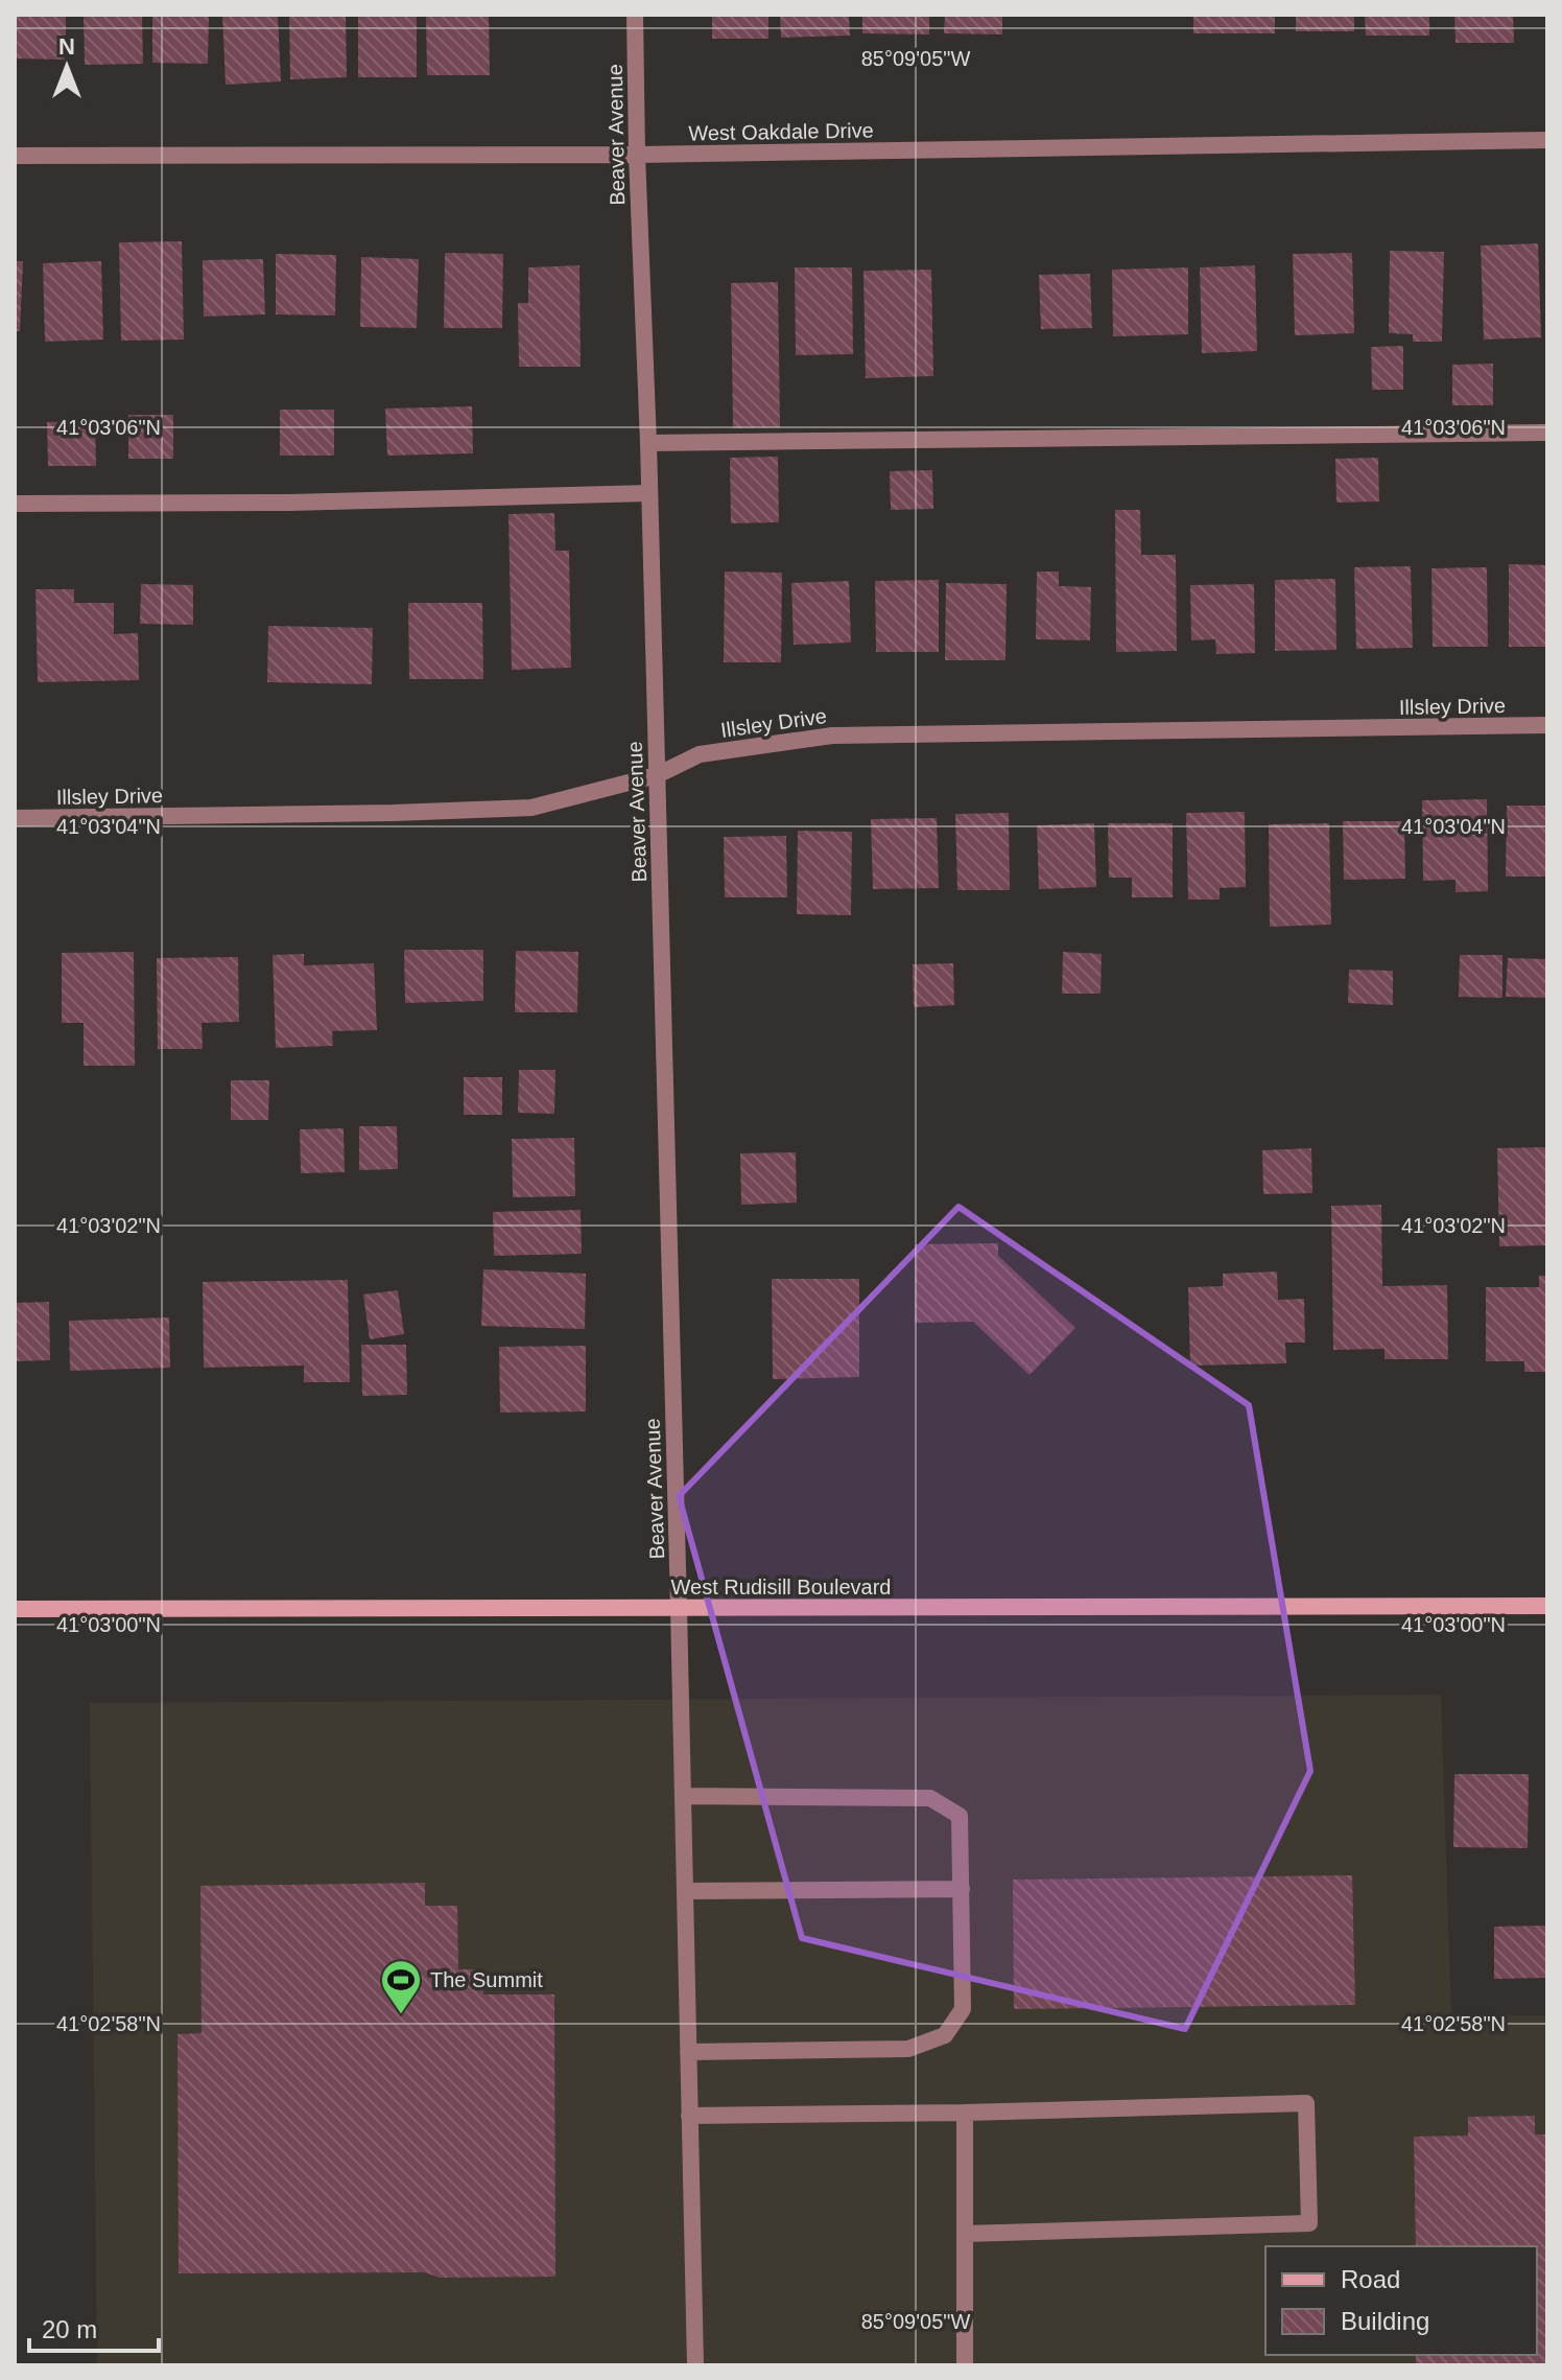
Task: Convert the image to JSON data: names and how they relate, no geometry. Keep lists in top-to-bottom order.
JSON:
{
  "streets": {
    "street": [
      "West Oakdale Drive",
      "Beaver Avenue",
      "Illsley Drive",
      "West Rudisill Boulevard"
    ]
  },
  "crossings": [
    ["West Oakdale Drive", "Beaver Avenue"],
    ["Beaver Avenue", "Illsley Drive"],
    ["Beaver Avenue", "West Rudisill Boulevard"]
  ],
  "places": {
    "sports": ["The Summit"]
  },
  "legend": ["Road", "Building"],
  "scale_bar": "20 m",
  "north": "top",
  "coordinates": [
    "85°09'05\"W",
    "41°03'06\"N",
    "41°03'04\"N",
    "41°03'02\"N",
    "41°03'00\"N",
    "41°02'58\"N"
  ]
}
